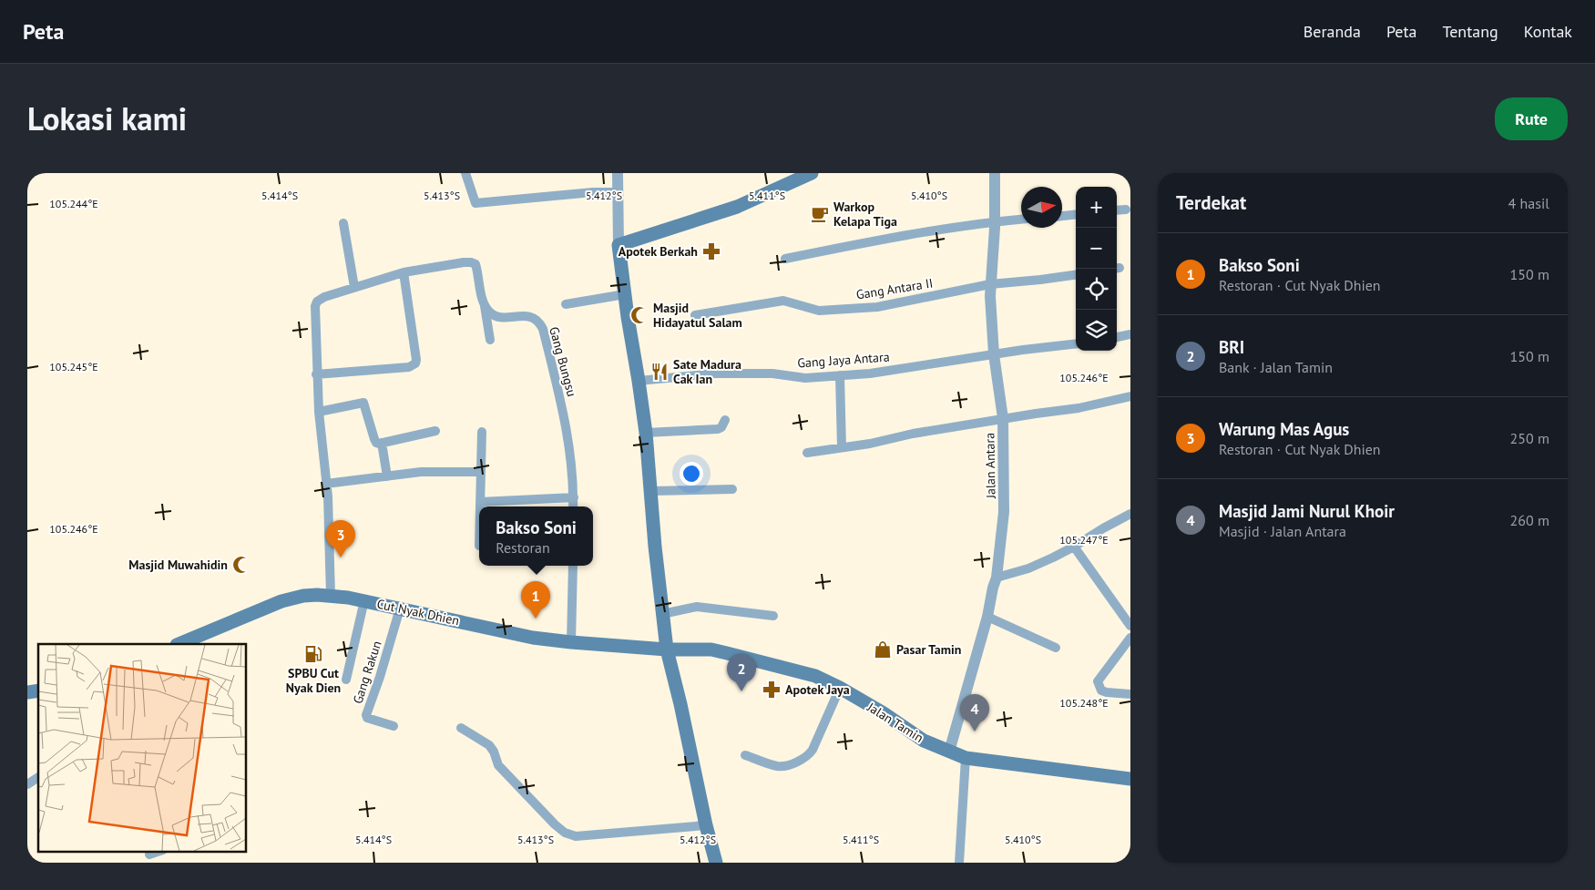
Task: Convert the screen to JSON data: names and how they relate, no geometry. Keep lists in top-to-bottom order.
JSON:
{
  "streets": {
    "main road": ["Cut Nyak Dhien", "Jalan Tamin"],
    "street": [
      "Gang Antara II",
      "Gang Jaya Antara",
      "Gang Bungsu",
      "Jalan Antara",
      "Gang Rakun"
    ]
  },
  "crossings": [
    ["Gang Antara II", "Jalan Antara"],
    ["Gang Jaya Antara", "Jalan Antara"],
    ["Jalan Antara", "Jalan Tamin"],
    ["Cut Nyak Dhien", "Gang Rakun"],
    ["Cut Nyak Dhien", "Jalan Tamin"]
  ],
  "places": {
    "cafe": ["Warkop Kelapa Tiga"],
    "pharmacy": ["Apotek Berkah", "Apotek Jaya"],
    "mosque": ["Masjid Hidayatul Salam", "Masjid Muwahidin"],
    "restaurant": ["Sate Madura Cak Ian"],
    "shop": ["Pasar Tamin"],
    "fuel station": ["SPBU Cut Nyak Dien"]
  },
  "north": "right",
  "page": {
    "header": "Peta",
    "nav": [
      "Beranda",
      "Peta",
      "Tentang",
      "Kontak"
    ],
    "title": "Lokasi kami",
    "buttons": "Rute",
    "heading": ["Terdekat", "4 hasil"],
    "map_buttons": ["+", "−"],
    "list": [
      {
        "mark": "1",
        "name": "Bakso Soni",
        "note": "Restoran · Cut Nyak Dhien",
        "value": "150 m"
      },
      {
        "mark": "2",
        "name": "BRI",
        "note": "Bank · Jalan Tamin",
        "value": "150 m"
      },
      {
        "mark": "3",
        "name": "Warung Mas Agus",
        "note": "Restoran · Cut Nyak Dhien",
        "value": "250 m"
      },
      {
        "mark": "4",
        "name": "Masjid Jami Nurul Khoir",
        "note": "Masjid · Jalan Antara",
        "value": "260 m"
      }
    ],
    "popup": ["Bakso Soni", "Restoran"],
    "pins": [
      "3",
      "1",
      "2",
      "4"
    ]
  },
  "coordinates": [
    "5.414°S",
    "5.413°S",
    "5.412°S",
    "5.411°S",
    "5.410°S",
    "105.244°E",
    "105.245°E",
    "105.246°E",
    "105.247°E",
    "105.248°E"
  ]
}
